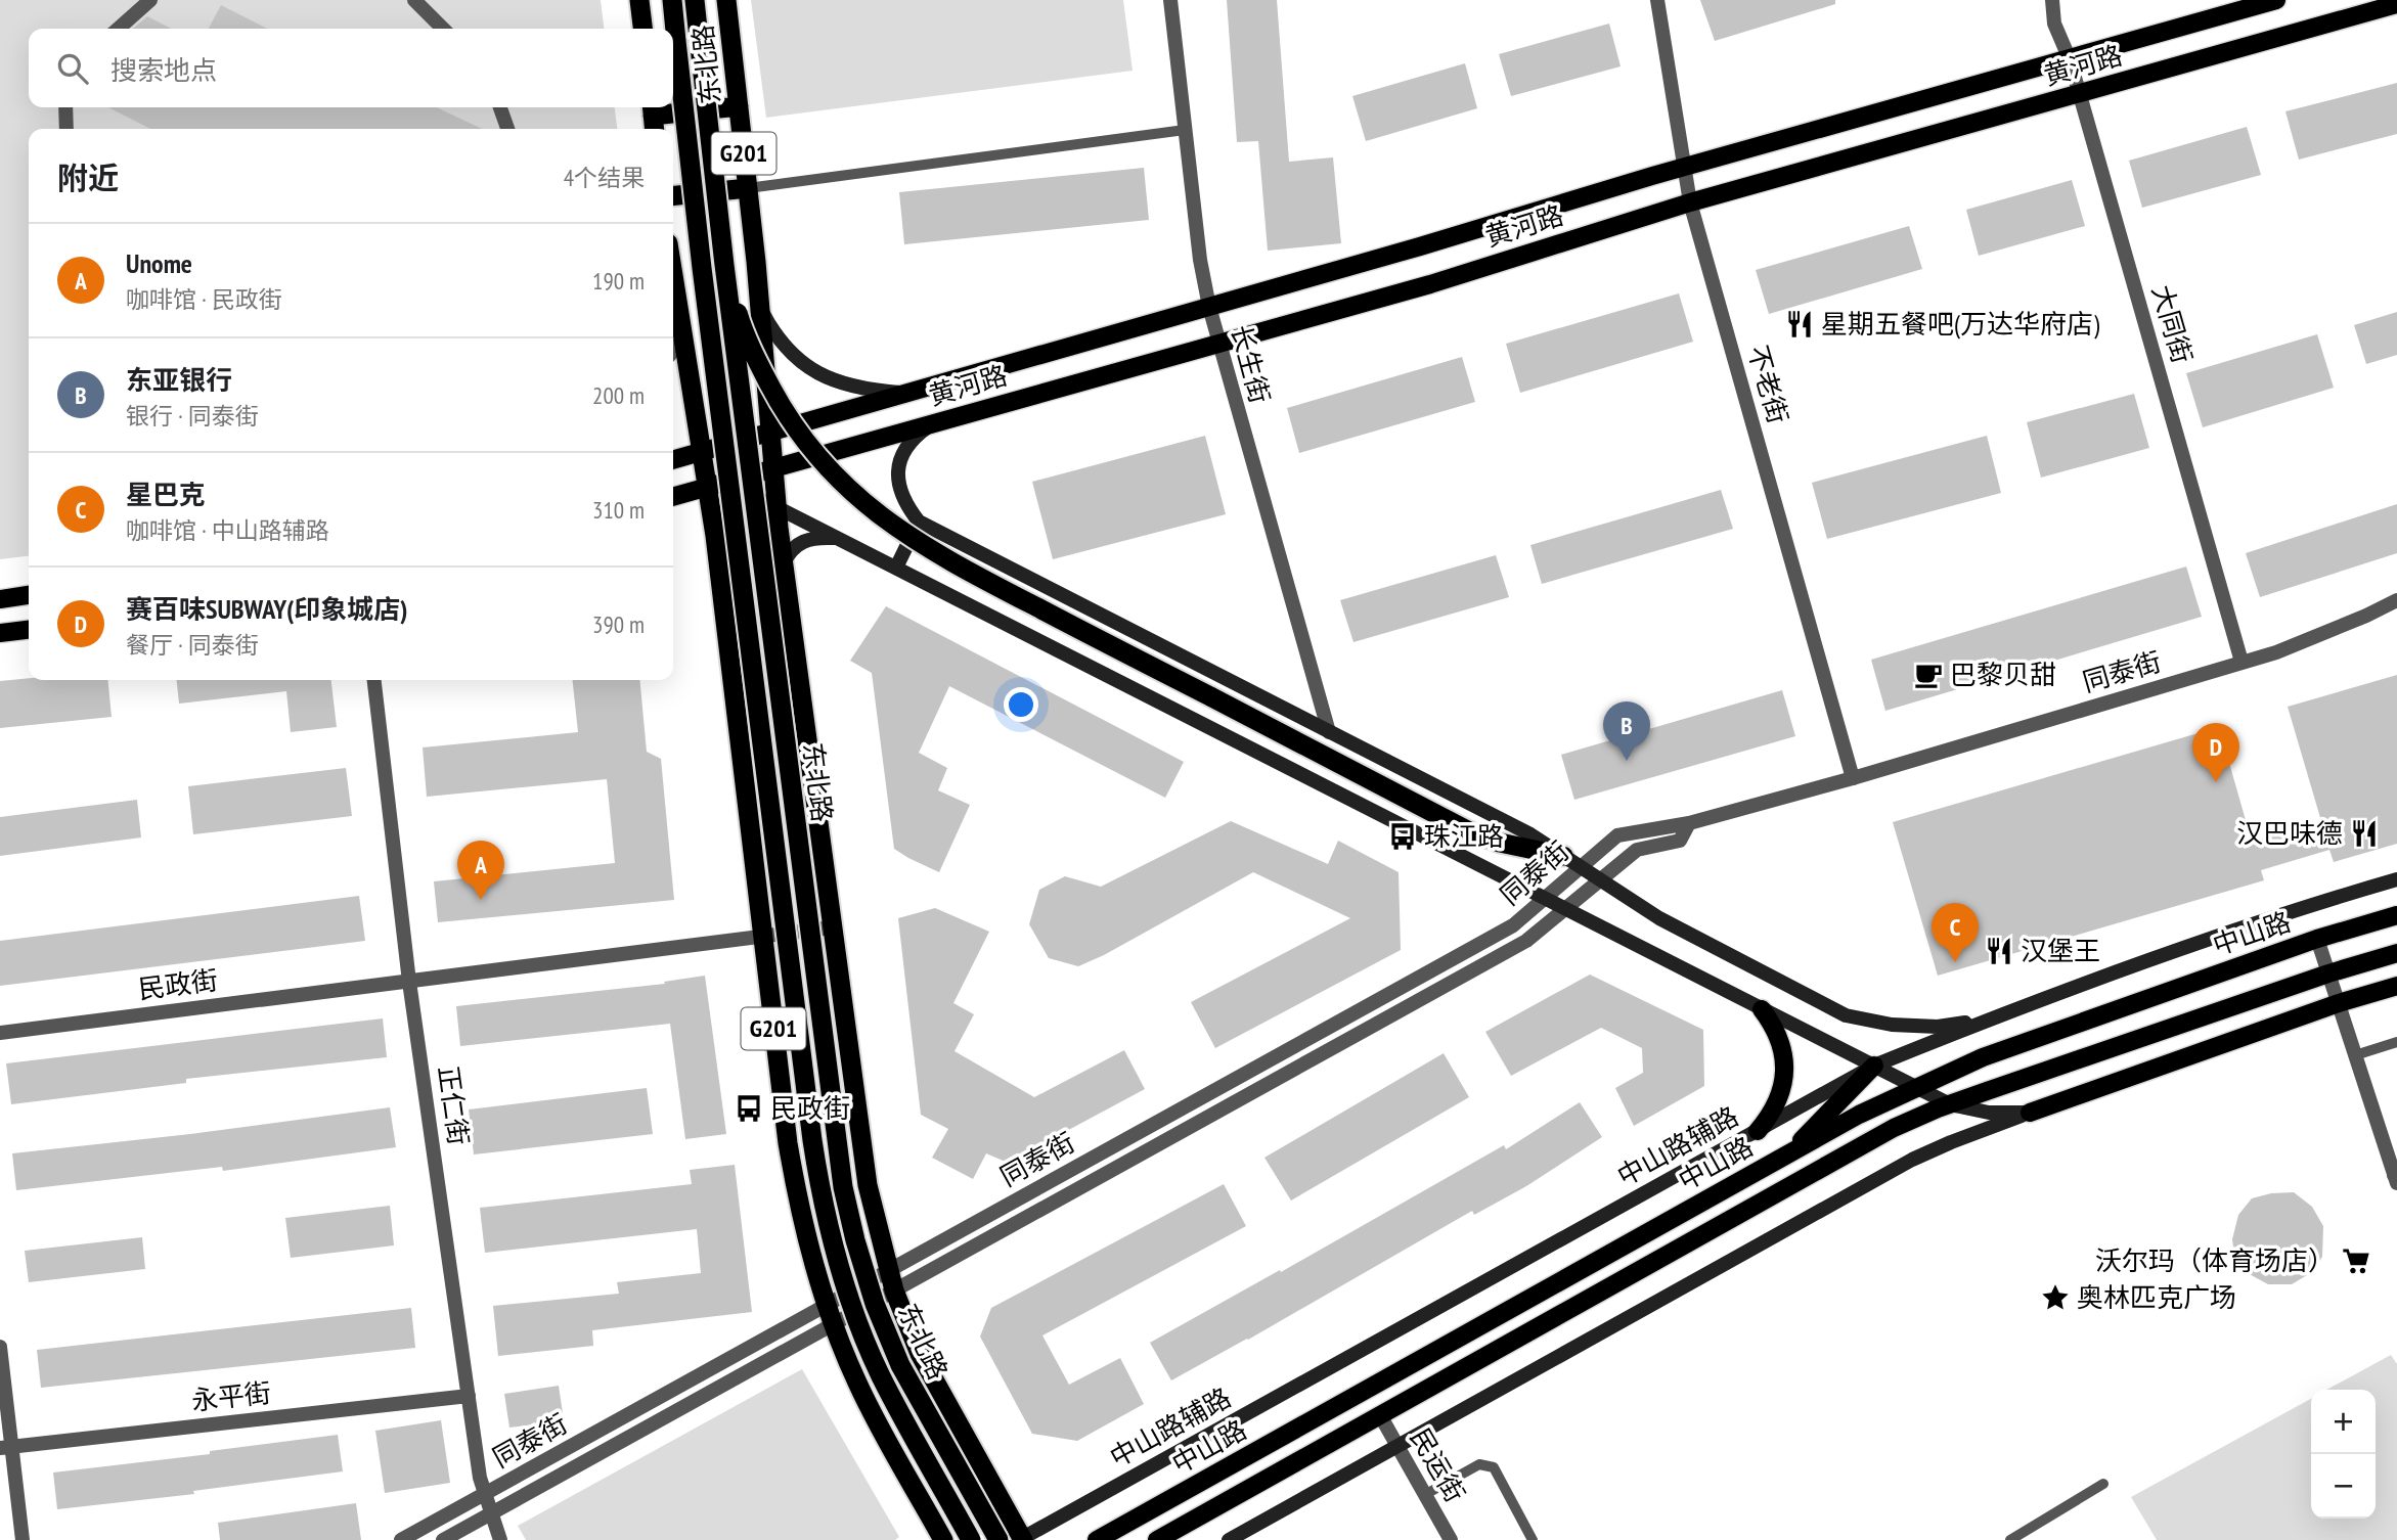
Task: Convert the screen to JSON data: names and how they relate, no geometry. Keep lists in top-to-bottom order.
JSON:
{
  "streets": {
    "highway": ["东北路", "G201"],
    "main road": ["黄河路", "中山路", "中山路辅路"],
    "street": [
      "大同街",
      "长生街",
      "不老街",
      "同泰街",
      "民政街",
      "正仁街",
      "永平街",
      "民运街"
    ]
  },
  "crossings": [
    ["东北路", "黄河路"],
    ["东北路", "同泰街"],
    ["东北路", "民政街"],
    ["东北路", "中山路辅路"],
    ["黄河路", "G201"],
    ["黄河路", "大同街"],
    ["黄河路", "长生街"],
    ["黄河路", "不老街"],
    ["G201", "同泰街"],
    ["G201", "民政街"],
    ["大同街", "同泰街"],
    ["不老街", "同泰街"],
    ["同泰街", "正仁街"],
    ["中山路", "民运街"],
    ["民政街", "正仁街"],
    ["正仁街", "永平街"]
  ],
  "places": {
    "restaurant": ["星期五餐吧(万达华府店)", "汉巴味德", "汉堡王"],
    "cafe": ["巴黎贝甜"],
    "bus stop": ["珠江路", "民政街"],
    "supermarket": ["沃尔玛（体育场店）"],
    "place": ["奥林匹克广场"]
  },
  "page": {
    "search": "搜索地点",
    "heading": ["附近", "4个结果"],
    "list": [
      {
        "mark": "A",
        "name": "Unome",
        "note": "咖啡馆 · 民政街",
        "value": "190 m"
      },
      {
        "mark": "B",
        "name": "东亚银行",
        "note": "银行 · 同泰街",
        "value": "200 m"
      },
      {
        "mark": "C",
        "name": "星巴克",
        "note": "咖啡馆 · 中山路辅路",
        "value": "310 m"
      },
      {
        "mark": "D",
        "name": "赛百味SUBWAY(印象城店)",
        "note": "餐厅 · 同泰街",
        "value": "390 m"
      }
    ],
    "pins": [
      "B",
      "D",
      "A",
      "C"
    ],
    "map_buttons": ["+", "−"]
  }
}
